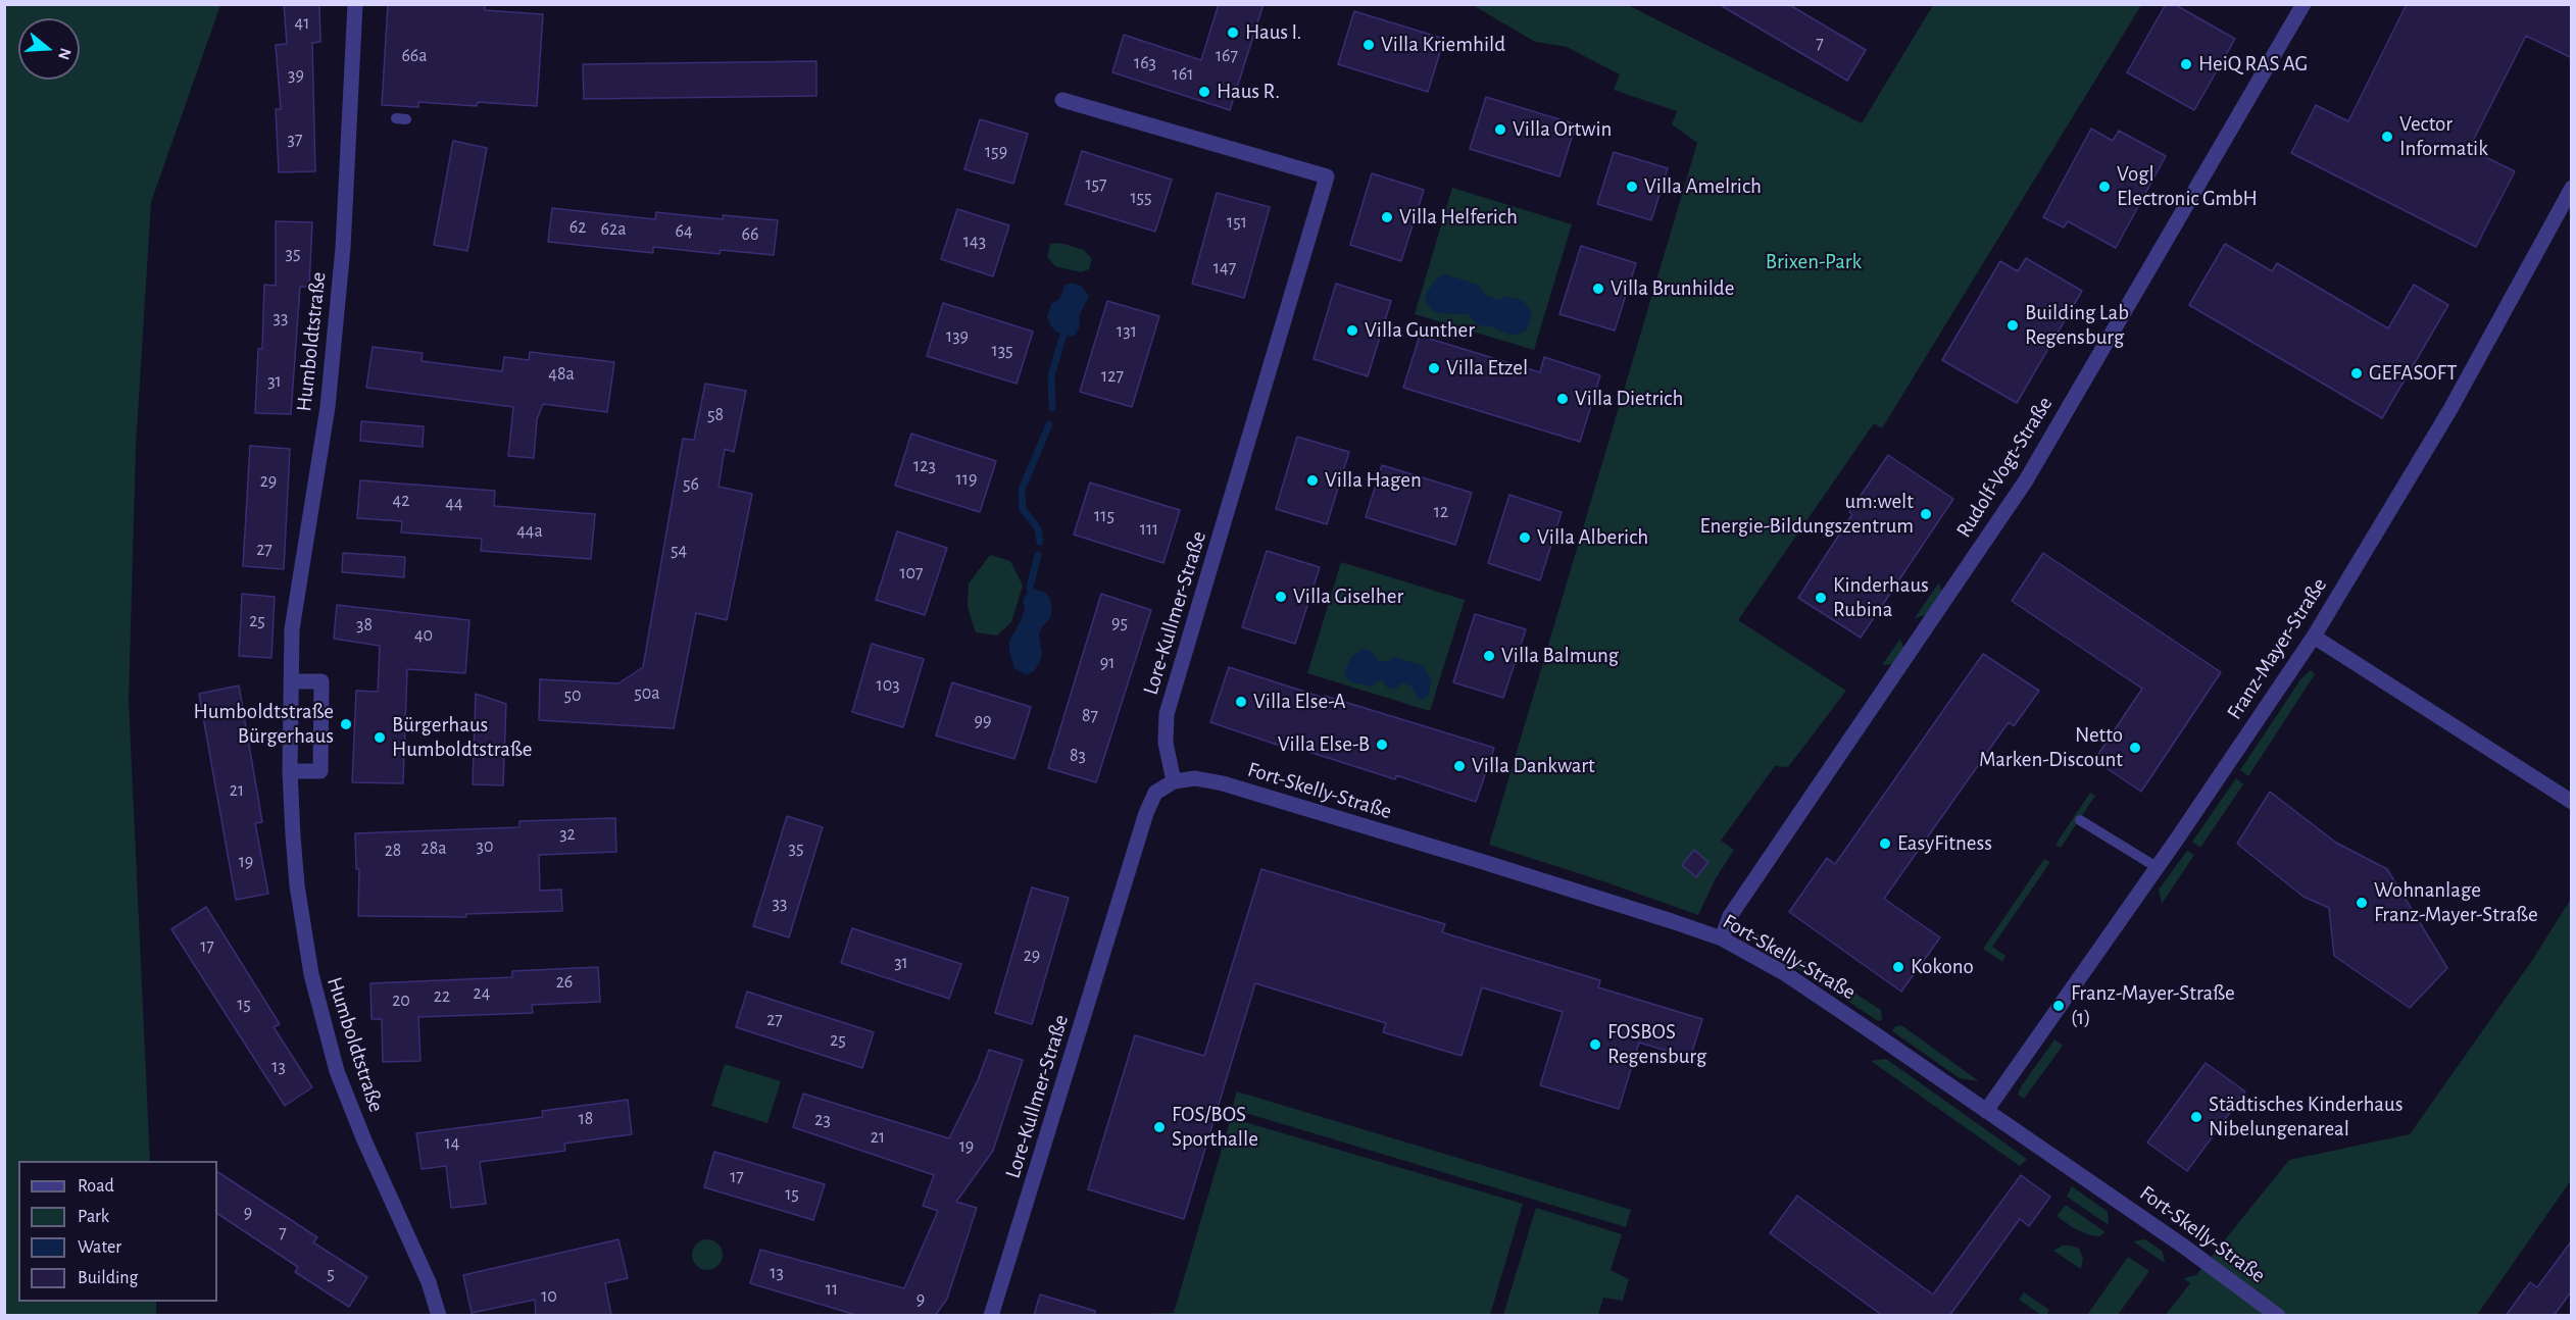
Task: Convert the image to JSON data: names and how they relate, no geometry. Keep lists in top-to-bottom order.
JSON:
{
  "streets": {
    "street": [
      "Humboldtstraße",
      "Rudolf-Vogt-Straße",
      "Lore-Kullmer-Straße",
      "Franz-Mayer-Straße",
      "Fort-Skelly-Straße"
    ]
  },
  "crossings": [
    ["Rudolf-Vogt-Straße", "Fort-Skelly-Straße"],
    ["Lore-Kullmer-Straße", "Fort-Skelly-Straße"],
    ["Franz-Mayer-Straße", "Fort-Skelly-Straße"]
  ],
  "parks": ["Brixen-Park"],
  "places": [
    "Haus I.",
    "Villa Kriemhild",
    "HeiQ RAS AG",
    "Haus R.",
    "Villa Ortwin",
    "Vector Informatik",
    "Villa Amelrich",
    "Vogl Electronic GmbH",
    "Villa Helferich",
    "Villa Brunhilde",
    "Building Lab Regensburg",
    "Villa Gunther",
    "Villa Etzel",
    "GEFASOFT",
    "Villa Dietrich",
    "Villa Hagen",
    "um:welt Energie-Bildungszentrum",
    "Villa Alberich",
    "Villa Giselher",
    "Kinderhaus Rubina",
    "Villa Balmung",
    "Villa Else-A",
    "Humboldtstraße Bürgerhaus",
    "Bürgerhaus Humboldtstraße",
    "Villa Else-B",
    "Netto Marken-Discount",
    "Villa Dankwart",
    "EasyFitness",
    "Wohnanlage Franz-Mayer-Straße",
    "Kokono",
    "Franz-Mayer-Straße (1)",
    "FOSBOS Regensburg",
    "Städtisches Kinderhaus Nibelungenareal",
    "FOS/BOS Sporthalle"
  ],
  "house_numbers": [
    "41",
    "7",
    "66a",
    "167",
    "163",
    "161",
    "39",
    "37",
    "159",
    "157",
    "155",
    "151",
    "62",
    "62a",
    "64",
    "66",
    "143",
    "35",
    "147",
    "33",
    "131",
    "139",
    "135",
    "48a",
    "127",
    "31",
    "58",
    "123",
    "119",
    "29",
    "56",
    "42",
    "44",
    "12",
    "115",
    "111",
    "44a",
    "27",
    "54",
    "107",
    "25",
    "95",
    "38",
    "40",
    "91",
    "103",
    "50a",
    "50",
    "87",
    "99",
    "83",
    "21",
    "32",
    "30",
    "28a",
    "35",
    "28",
    "19",
    "33",
    "17",
    "29",
    "31",
    "26",
    "24",
    "22",
    "20",
    "15",
    "27",
    "25",
    "13",
    "18",
    "23",
    "21",
    "14",
    "19",
    "17",
    "15",
    "9",
    "7",
    "13",
    "5",
    "11",
    "10",
    "9"
  ],
  "legend": [
    "Road",
    "Park",
    "Water",
    "Building"
  ],
  "north": "right"
}
